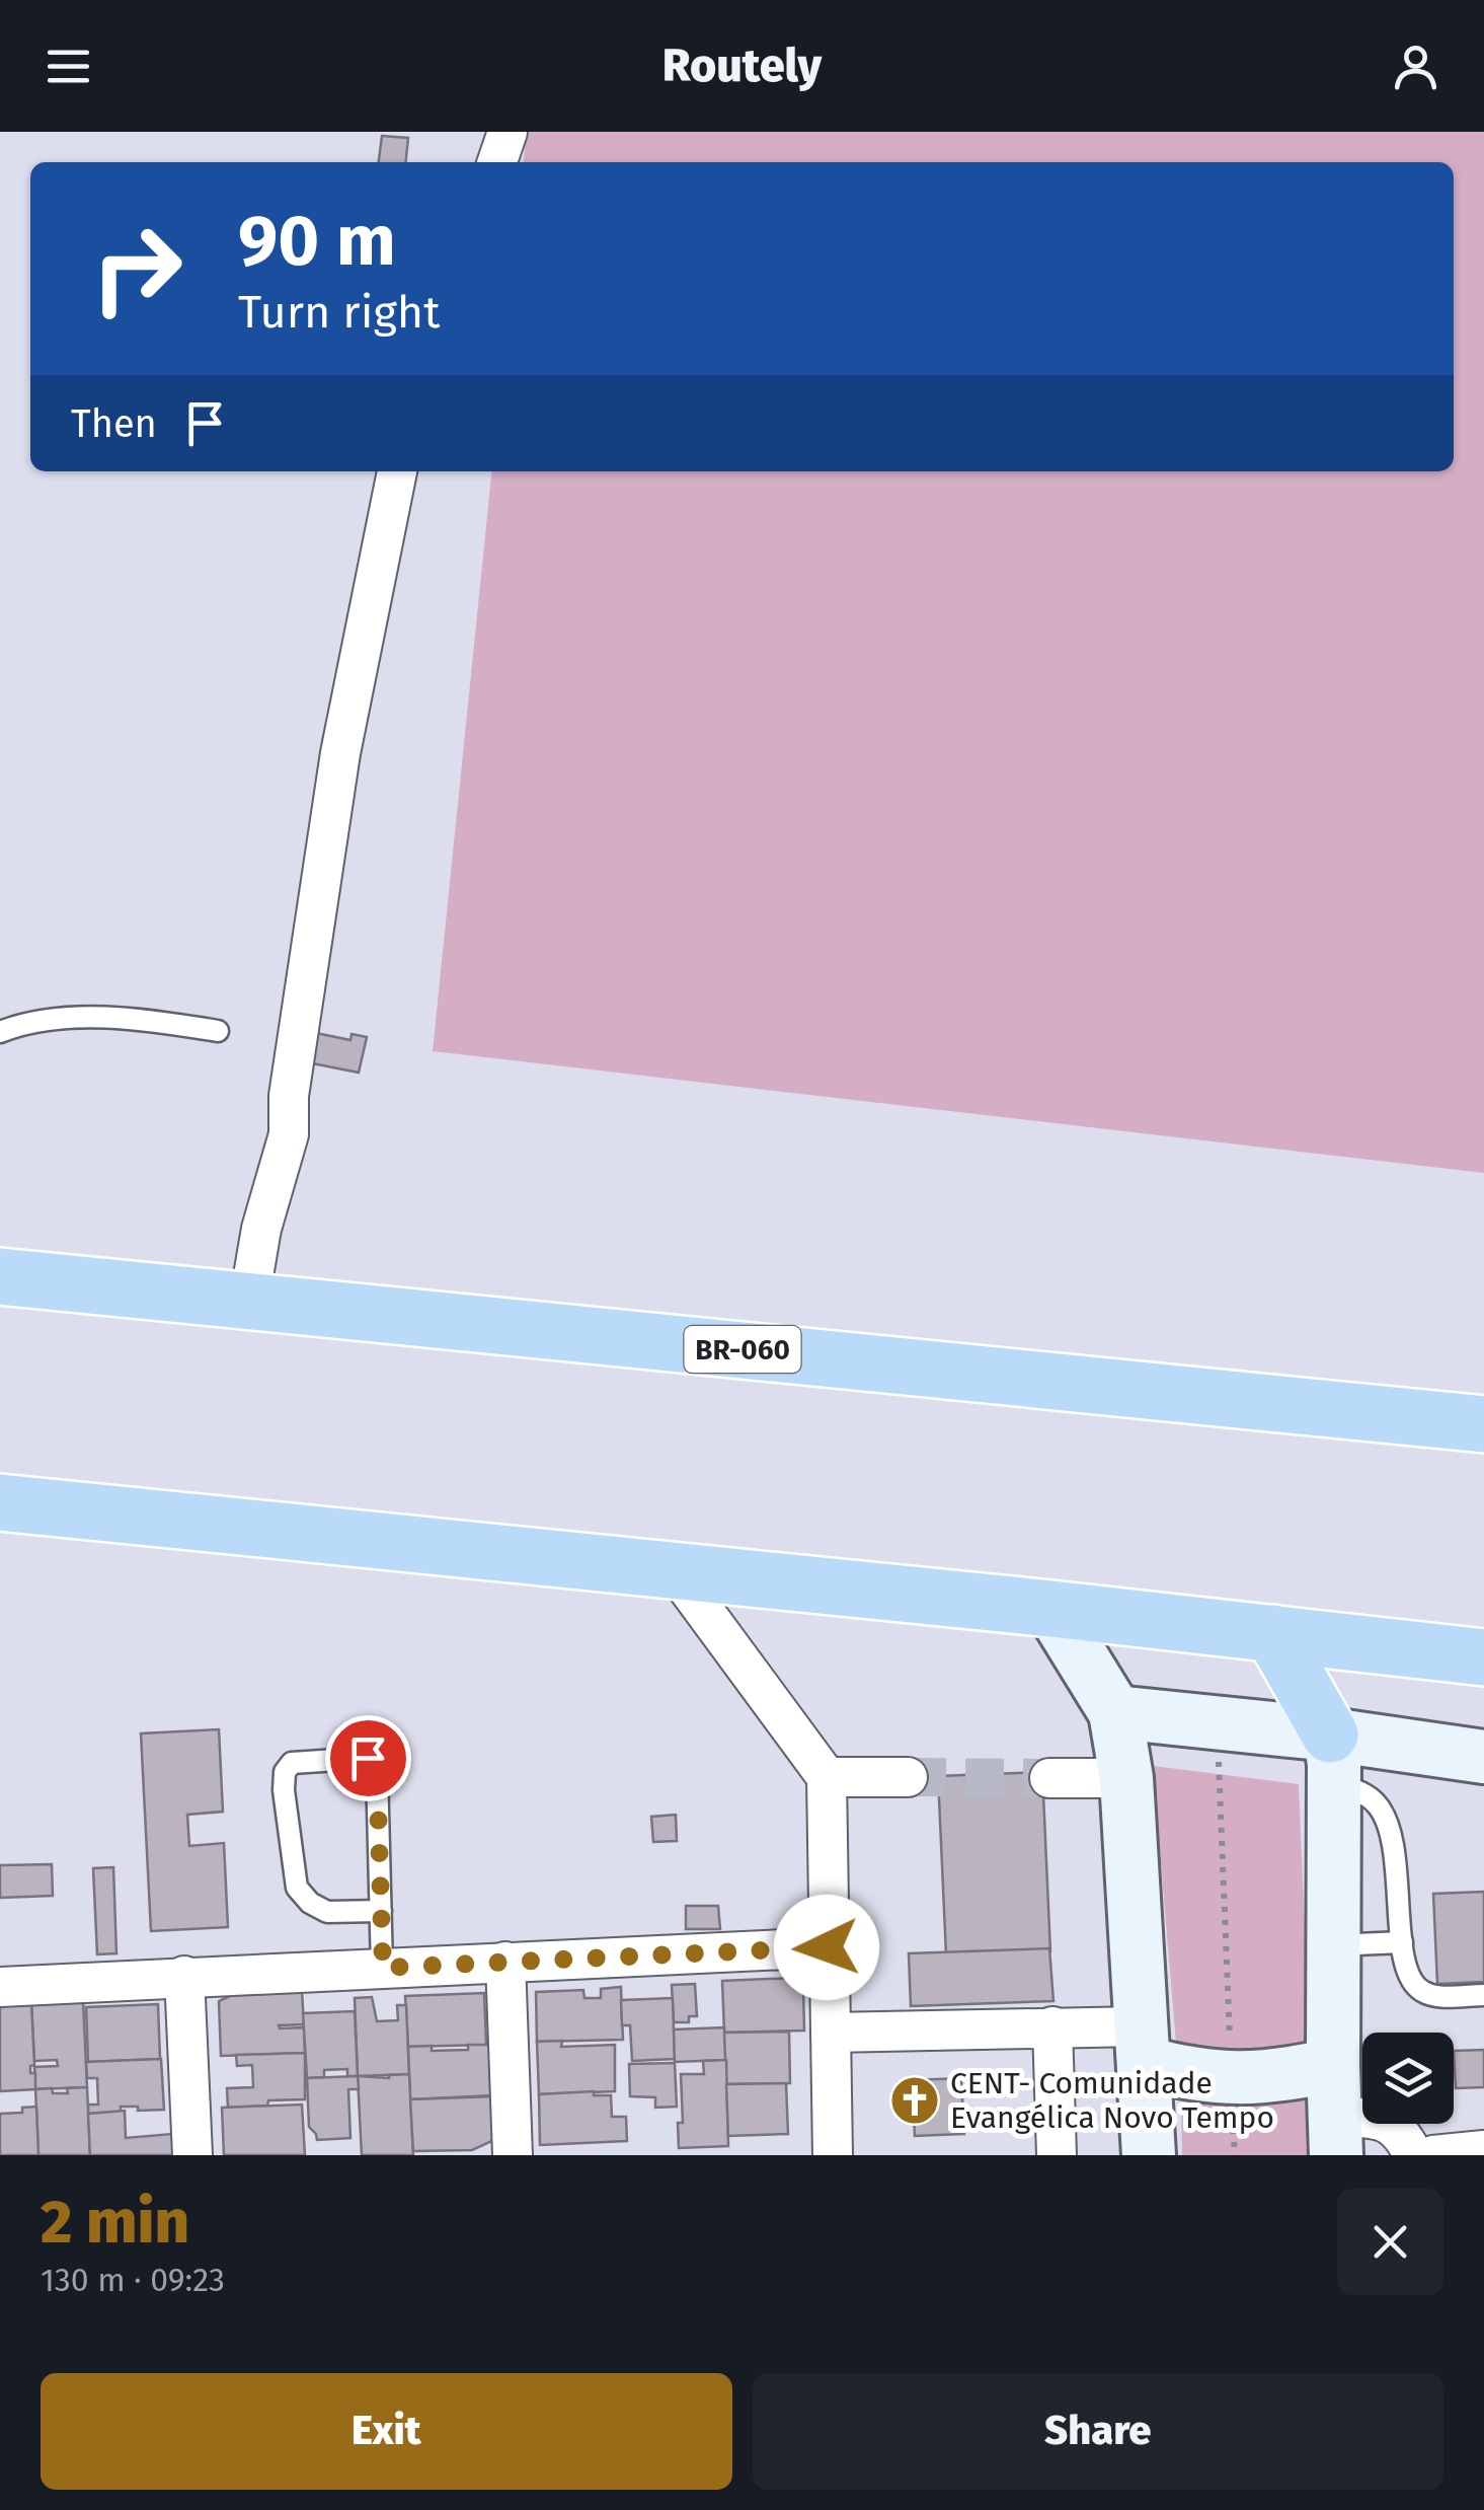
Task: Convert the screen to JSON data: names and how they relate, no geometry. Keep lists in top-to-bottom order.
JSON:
{
  "streets": {
    "highway": ["BR-060"]
  },
  "places": {
    "church": ["CENT- Comunidade Evangélica Novo Tempo"]
  },
  "page": {
    "header": "Routely",
    "turn": ["90 m", "Turn right"],
    "then": "Then",
    "heading": ["2 min", "130 m · 09:23"],
    "buttons": ["Exit", "Share"]
  }
}
